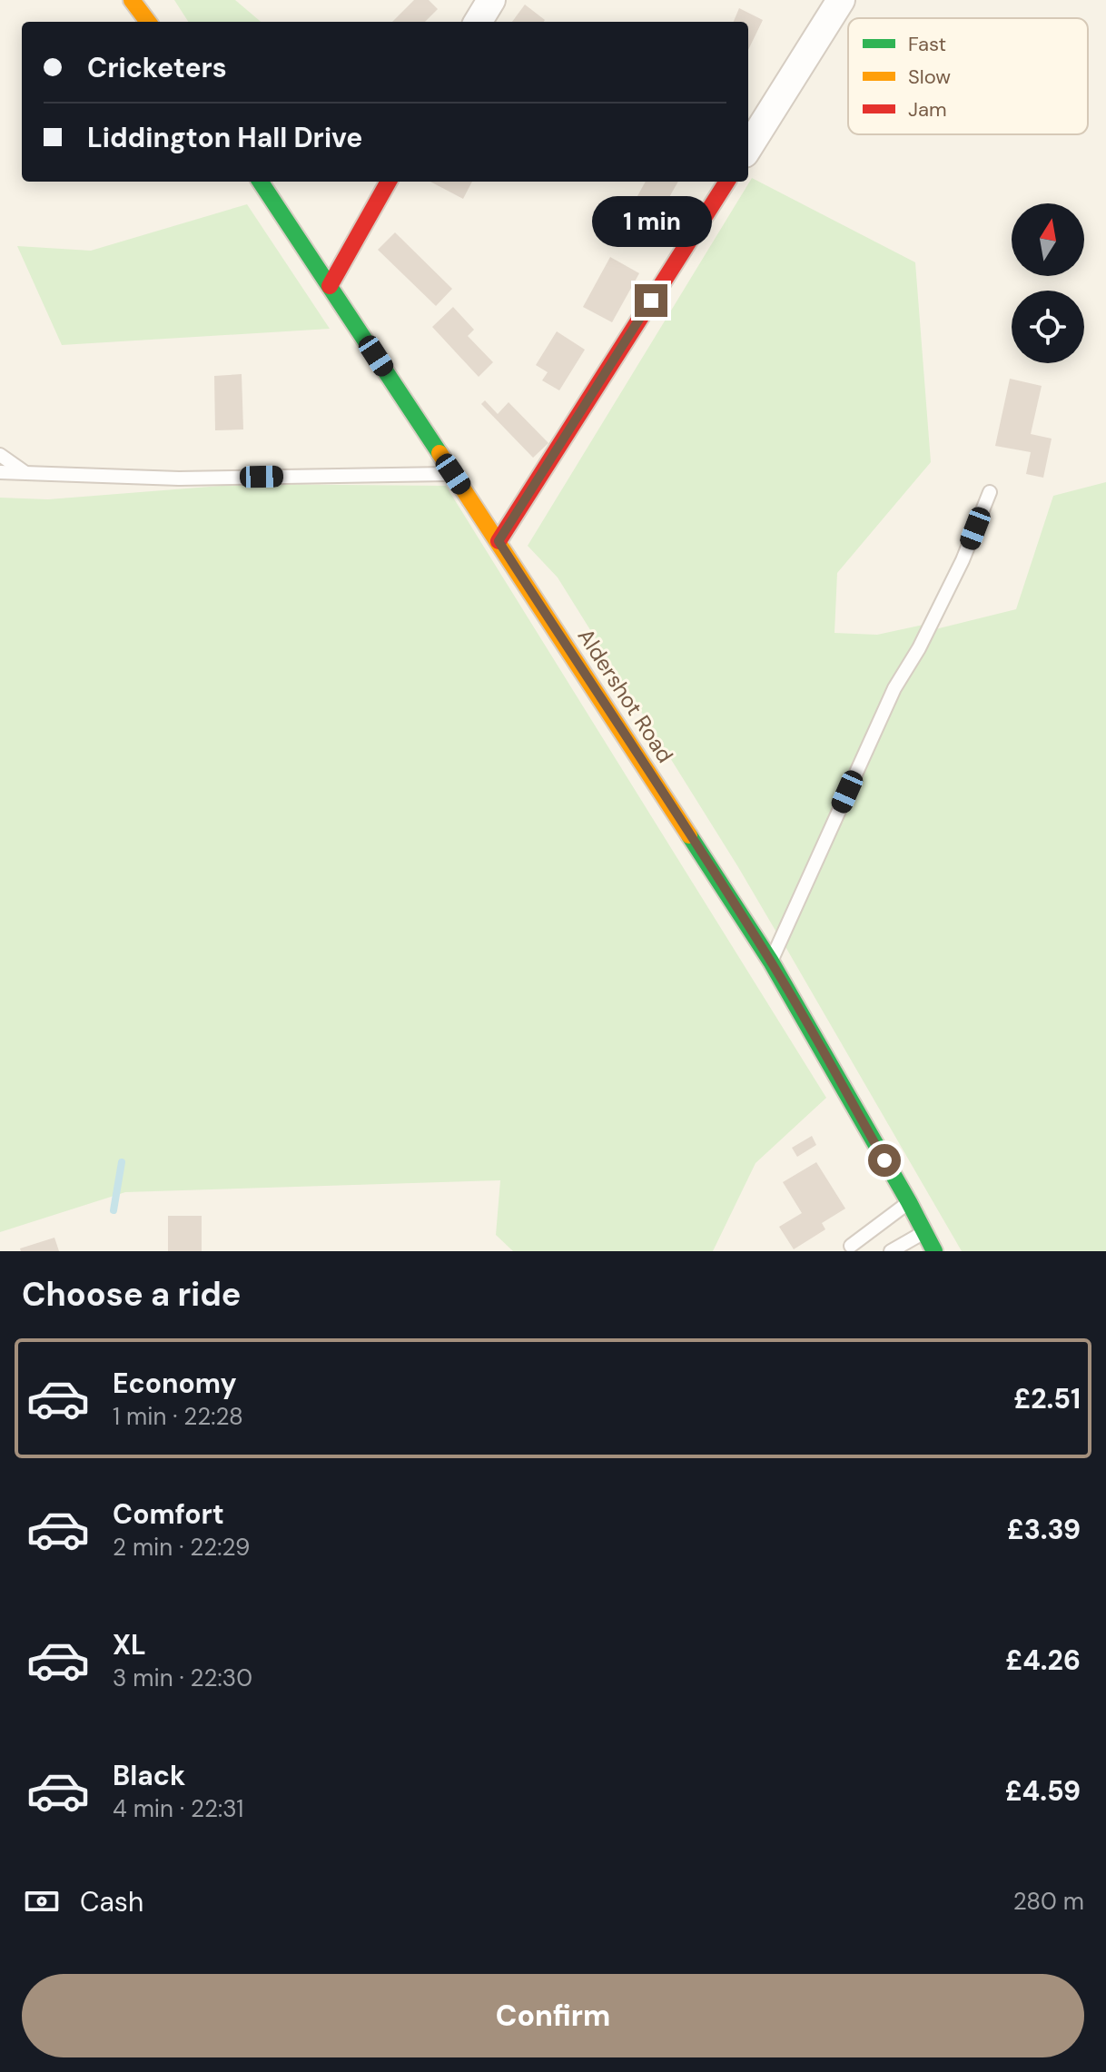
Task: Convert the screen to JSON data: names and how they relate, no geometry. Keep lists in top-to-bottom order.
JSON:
{
  "streets": {
    "main road": ["Aldershot Road"]
  },
  "legend": ["Fast", "Slow", "Jam"],
  "north": "top",
  "page": {
    "banner": ["Cricketers", "Liddington Hall Drive"],
    "bubble": "1 min",
    "heading": "Choose a ride",
    "list": [
      {
        "name": "Economy",
        "note": "1 min · 22:28",
        "value": "£2.51"
      },
      {
        "name": "Comfort",
        "note": "2 min · 22:29",
        "value": "£3.39"
      },
      {
        "name": "XL",
        "note": "3 min · 22:30",
        "value": "£4.26"
      },
      {
        "name": "Black",
        "note": "4 min · 22:31",
        "value": "£4.59"
      }
    ],
    "pay": ["Cash", "280 m"],
    "buttons": "Confirm"
  }
}
